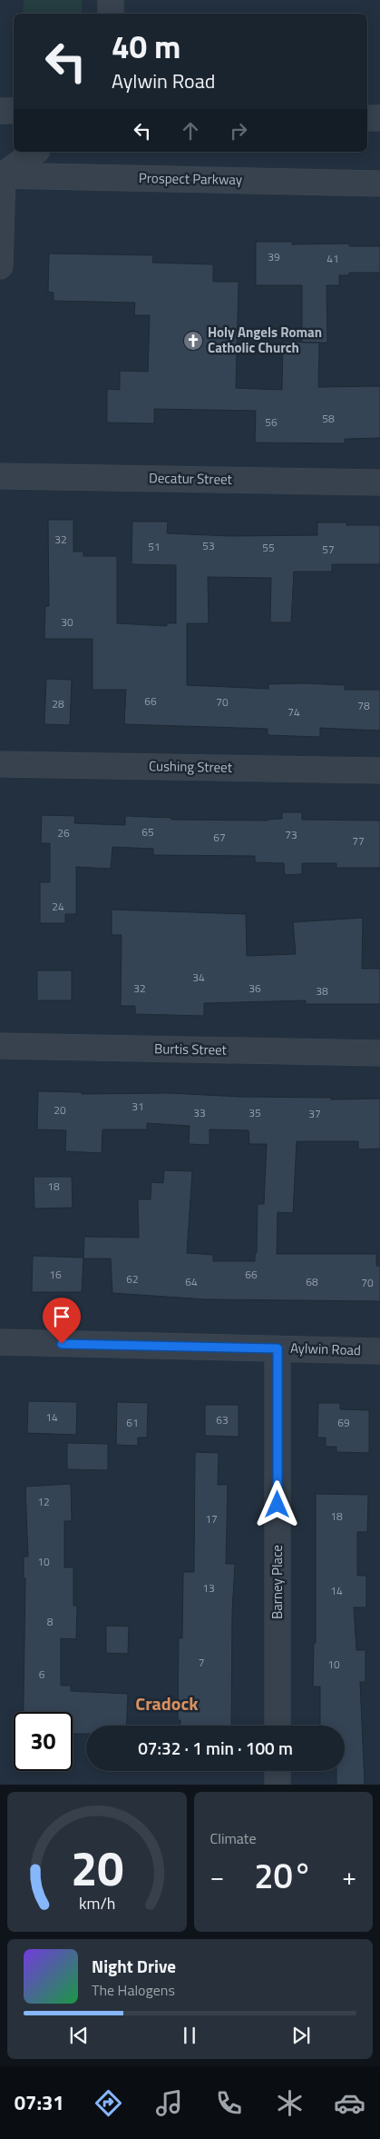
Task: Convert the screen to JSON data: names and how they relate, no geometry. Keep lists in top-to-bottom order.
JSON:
{
  "streets": {
    "street": [
      "Prospect Parkway",
      "Decatur Street",
      "Cushing Street",
      "Burtis Street",
      "Aylwin Road",
      "Barney Place"
    ]
  },
  "crossings": [
    ["Aylwin Road", "Barney Place"]
  ],
  "districts": ["Cradock"],
  "places": {
    "church": ["Holy Angels Roman Catholic Church"]
  },
  "house_numbers": [
    "39",
    "41",
    "58",
    "56",
    "32",
    "53",
    "51",
    "55",
    "57",
    "30",
    "66",
    "70",
    "28",
    "78",
    "74",
    "65",
    "26",
    "73",
    "67",
    "77",
    "24",
    "34",
    "32",
    "36",
    "38",
    "31",
    "20",
    "33",
    "35",
    "37",
    "18",
    "16",
    "66",
    "62",
    "64",
    "68",
    "70",
    "14",
    "63",
    "61",
    "69",
    "12",
    "18",
    "17",
    "10",
    "13",
    "14",
    "8",
    "7",
    "10",
    "6"
  ],
  "page": {
    "turn": ["40 m", "Aylwin Road"],
    "limit": "30",
    "trip": "07:32 · 1 min · 100 m",
    "tile": "Climate",
    "heat": ["−", "20°", "+"],
    "song": ["Night Drive", "The Halogens"],
    "tabs": "07:31",
    "gauge": ["20", "km/h"]
  }
}
